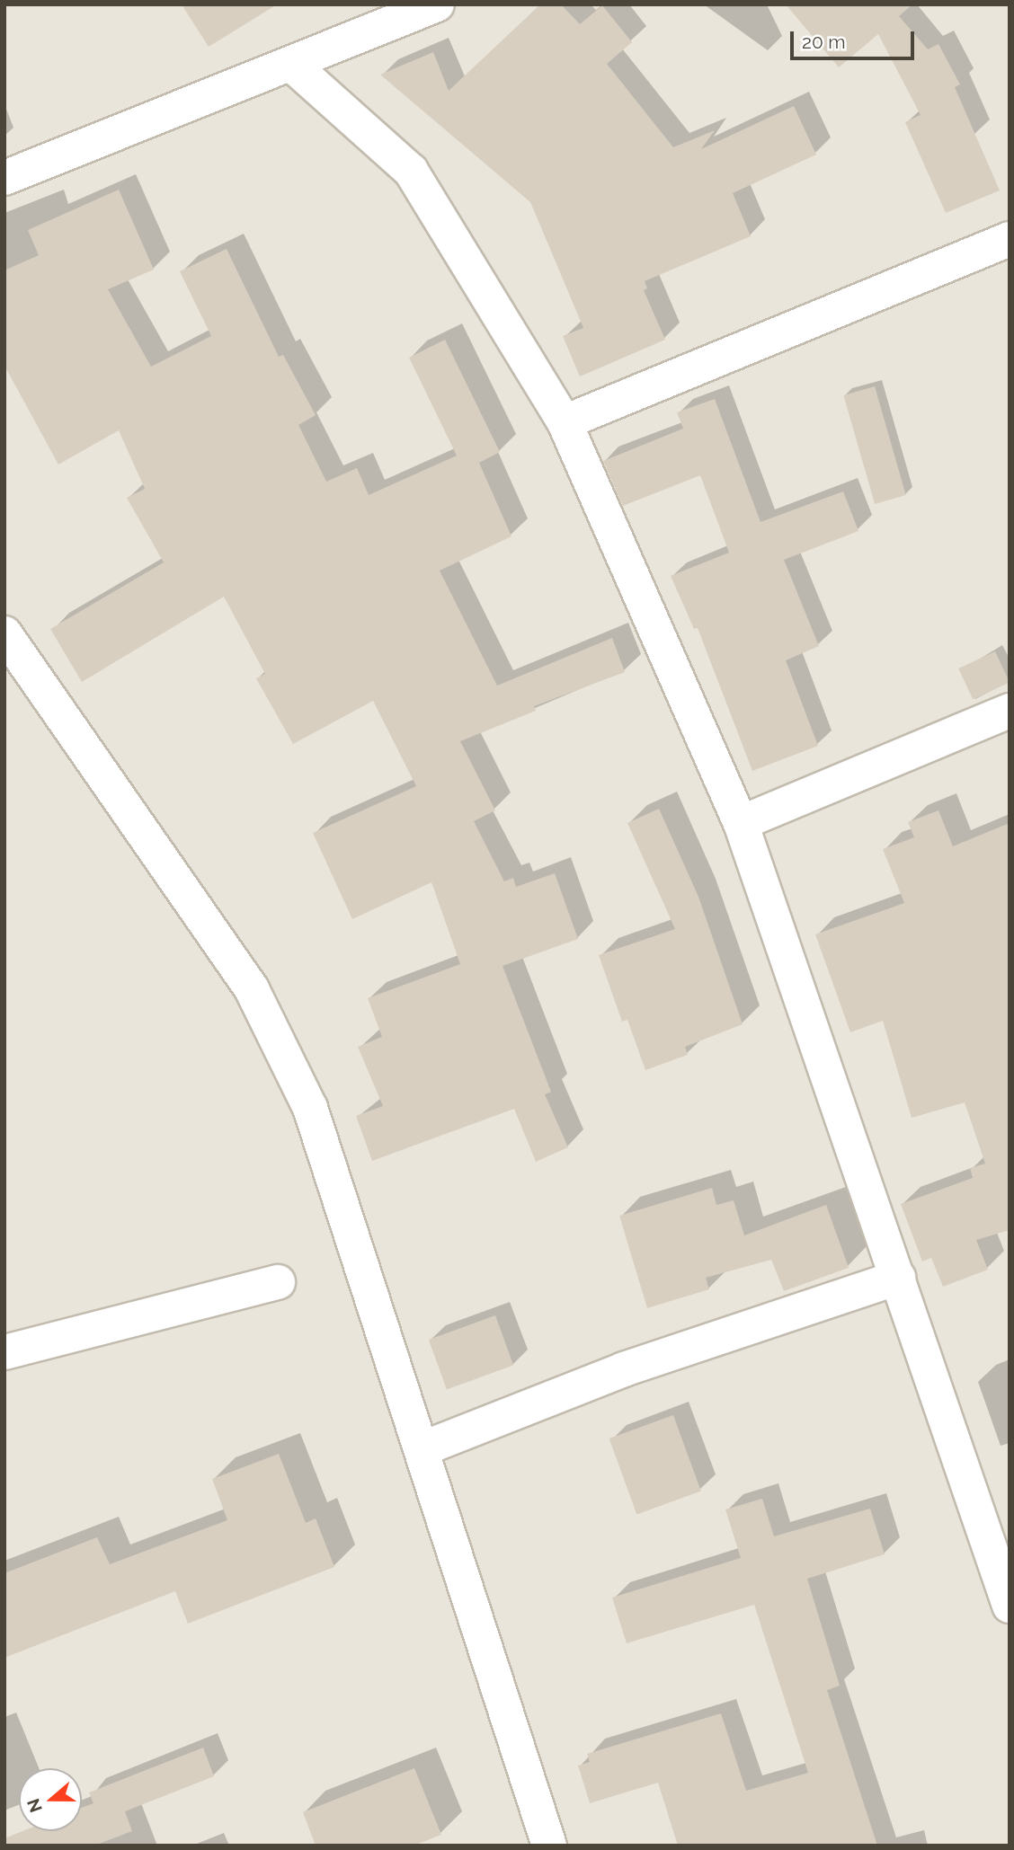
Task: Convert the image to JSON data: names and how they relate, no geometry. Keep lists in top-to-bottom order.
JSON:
{
  "scale_bar": "20 m",
  "north": "left"
}
